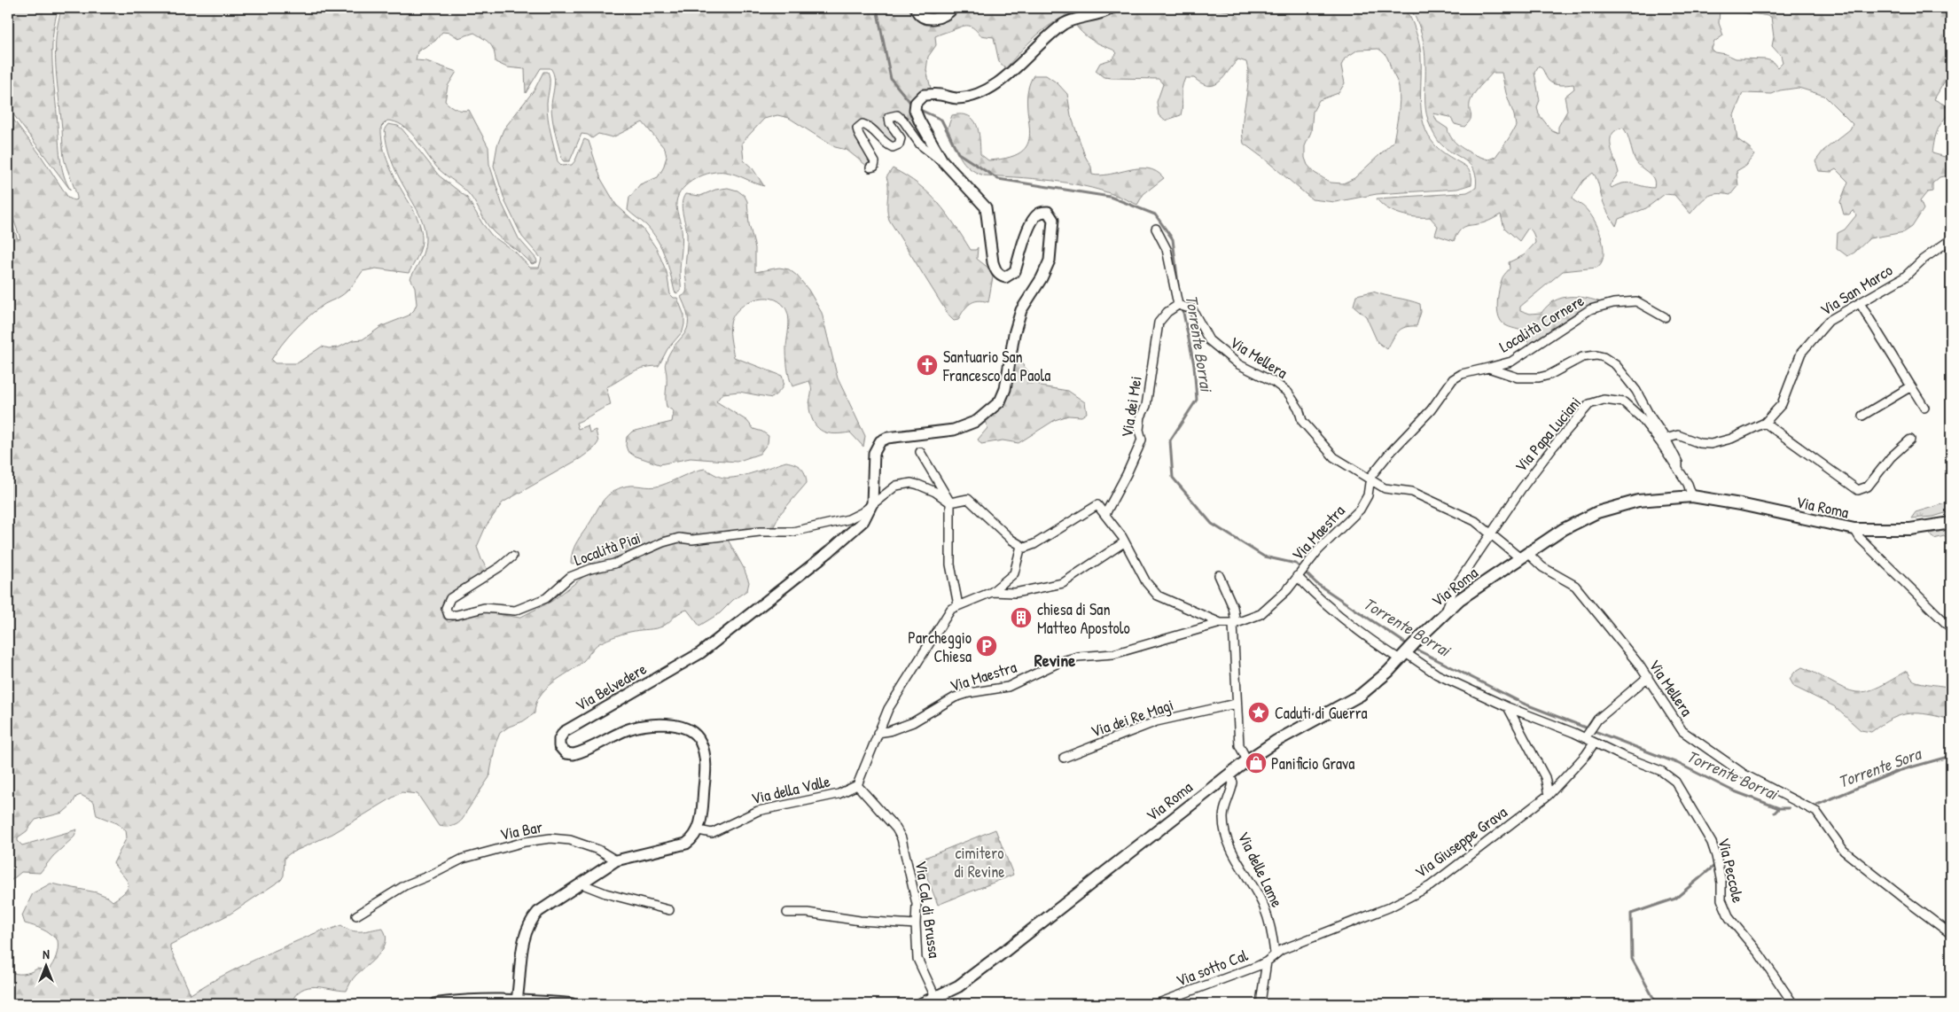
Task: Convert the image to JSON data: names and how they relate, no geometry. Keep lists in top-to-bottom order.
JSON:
{
  "streets": {
    "main road": ["Via Roma"],
    "street": [
      "Via San Marco",
      "Località Cornere",
      "Via Mellera",
      "Via dei Mei",
      "Via Papa Luciani",
      "Via Maestra",
      "Località Piai",
      "Via Belvedere",
      "Via dei Re Magi",
      "Via della Valle",
      "Via Bar",
      "Via Giuseppe Grava",
      "Via delle Lame",
      "Via Peccole",
      "Via Cal di Brussa",
      "Via sotto Cal"
    ]
  },
  "crossings": [
    ["Località Cornere", "Via Maestra"],
    ["Via Mellera", "Via dei Mei"],
    ["Via Mellera", "Via Papa Luciani"],
    ["Via Mellera", "Via Roma"],
    ["Via Mellera", "Via Maestra"],
    ["Via Papa Luciani", "Via Roma"],
    ["Via Roma", "Via delle Lame"],
    ["Via Roma", "Via Peccole"],
    ["Via Roma", "Via Cal di Brussa"],
    ["Via Maestra", "Via Peccole"],
    ["Località Piai", "Via Belvedere"],
    ["Via Belvedere", "Via della Valle"],
    ["Via della Valle", "Via Cal di Brussa"],
    ["Via Giuseppe Grava", "Via delle Lame"],
    ["Via Giuseppe Grava", "Via Peccole"],
    ["Via Giuseppe Grava", "Via sotto Cal"],
    ["Via delle Lame", "Via sotto Cal"]
  ],
  "districts": ["Revine"],
  "water": ["Torrente Borrai", "Torrente Sora"],
  "parks": ["cimitero di Revine"],
  "places": {
    "church": ["Santuario San Francesco da Paola"],
    "building": ["chiesa di San Matteo Apostolo"],
    "parking": ["Parcheggio Chiesa"],
    "place": ["Caduti di Guerra"],
    "shop": ["Panificio Grava"]
  },
  "north": "top"
}
